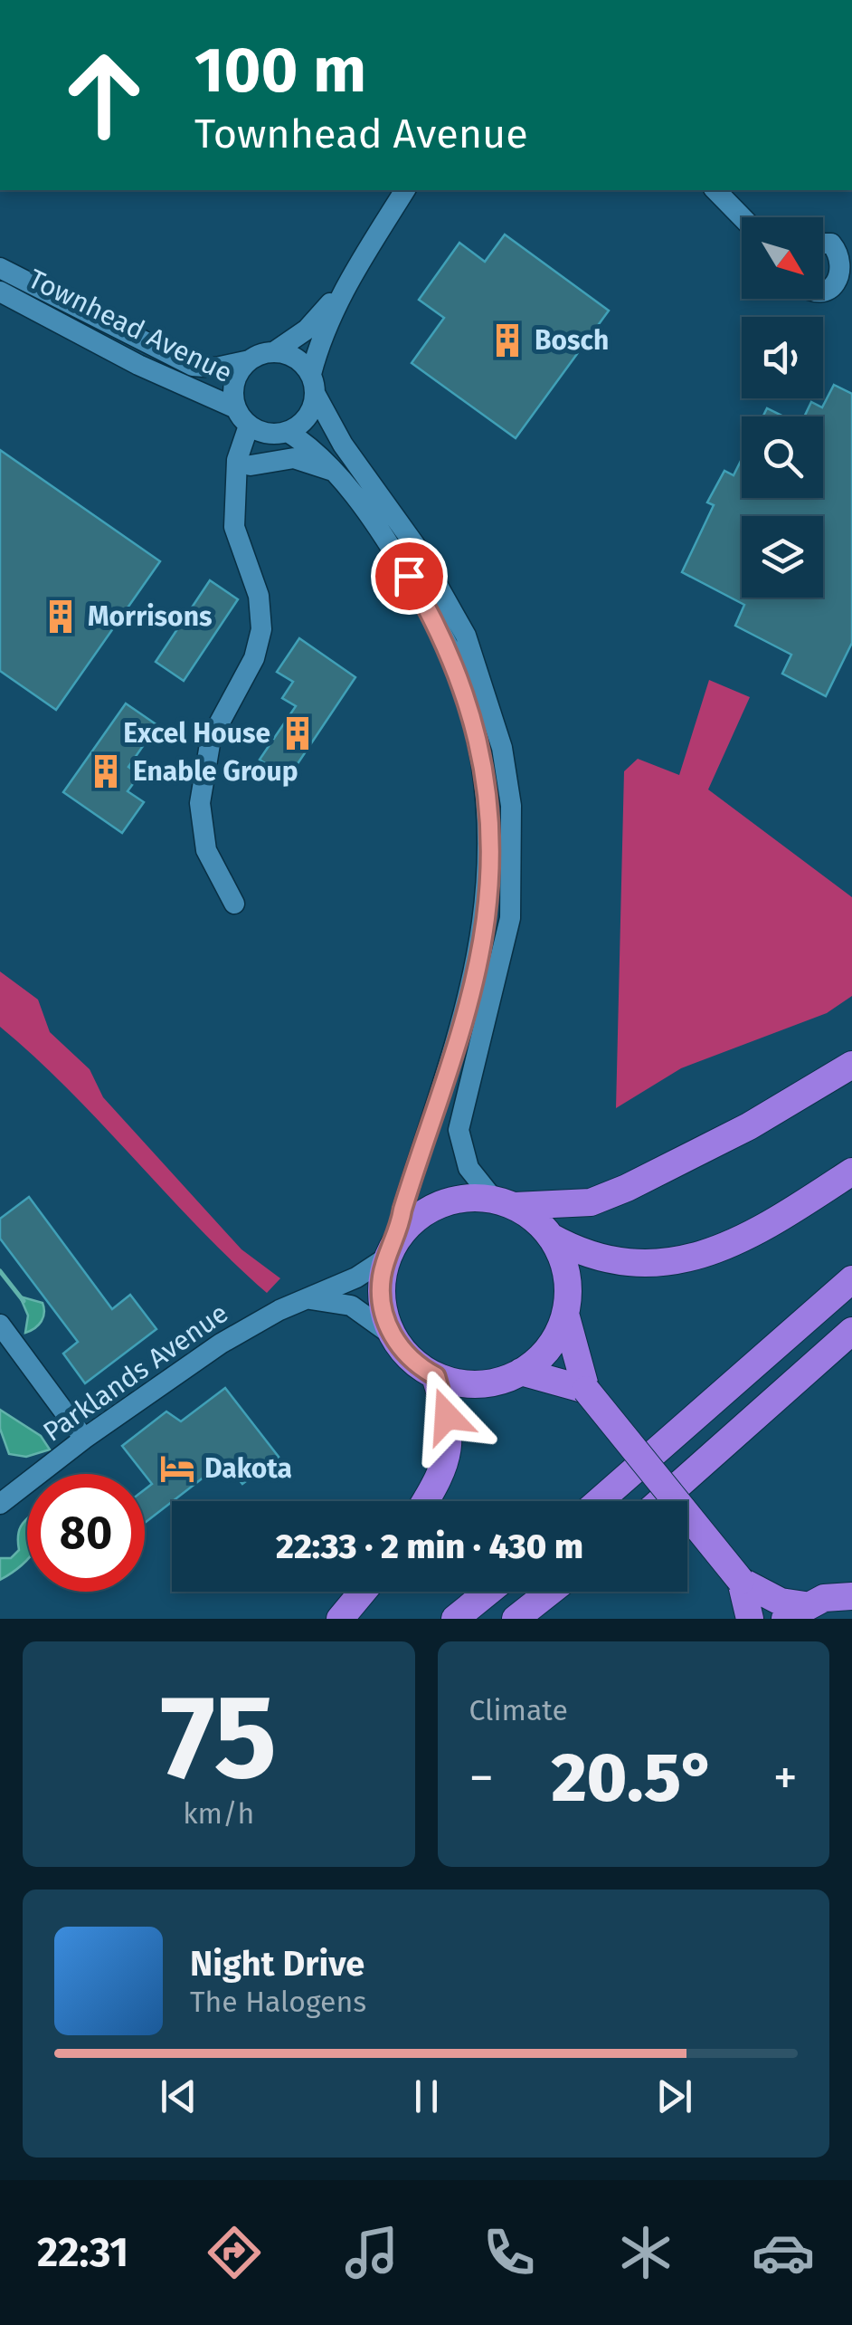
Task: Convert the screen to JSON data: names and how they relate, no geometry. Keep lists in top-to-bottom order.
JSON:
{
  "streets": {
    "street": ["Townhead Avenue", "Parklands Avenue"]
  },
  "places": {
    "building": [
      "Bosch",
      "Morrisons",
      "Excel House",
      "Enable Group"
    ],
    "hotel": ["Dakota"]
  },
  "north": "bottom right",
  "page": {
    "turn": ["100 m", "Townhead Avenue"],
    "limit": "80",
    "trip": "22:33 · 2 min · 430 m",
    "tile": [
      ["75", "km/h"],
      "Climate"
    ],
    "heat": ["−", "20.5°", "+"],
    "song": ["Night Drive", "The Halogens"],
    "tabs": "22:31"
  }
}
